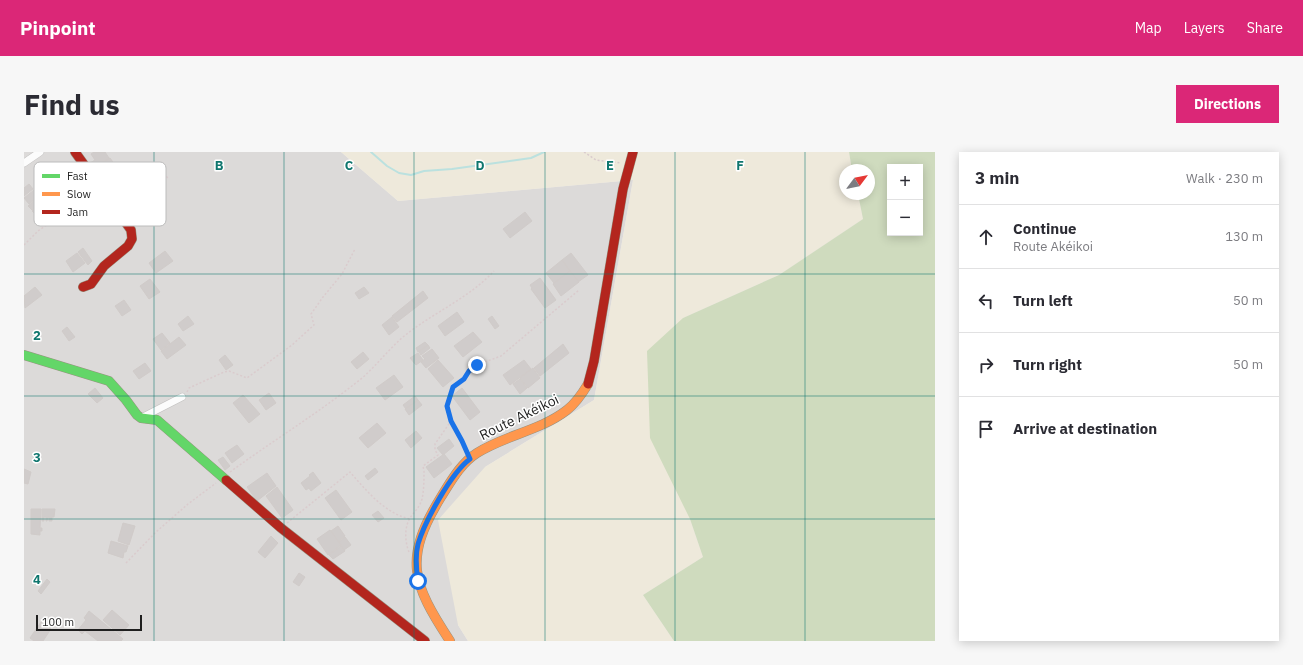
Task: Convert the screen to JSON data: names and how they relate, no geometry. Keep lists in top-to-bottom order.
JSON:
{
  "streets": {
    "street": ["Route Akéikoi"]
  },
  "legend": ["Fast", "Slow", "Jam"],
  "scale_bar": "100 m",
  "north": "top right",
  "page": {
    "header": "Pinpoint",
    "nav": ["Map", "Layers", "Share"],
    "buttons": "Directions",
    "title": "Find us",
    "heading": ["3 min", "Walk · 230 m"],
    "map_buttons": ["+", "−"],
    "list": [
      ["Continue", "Route Akéikoi", "130 m"],
      ["Turn left", "50 m"],
      ["Turn right", "50 m"],
      "Arrive at destination"
    ],
    "scale": "100 m"
  },
  "grid": {
    "columns": [
      "B",
      "C",
      "D",
      "E",
      "F"
    ],
    "rows": ["2", "3", "4"]
  }
}
